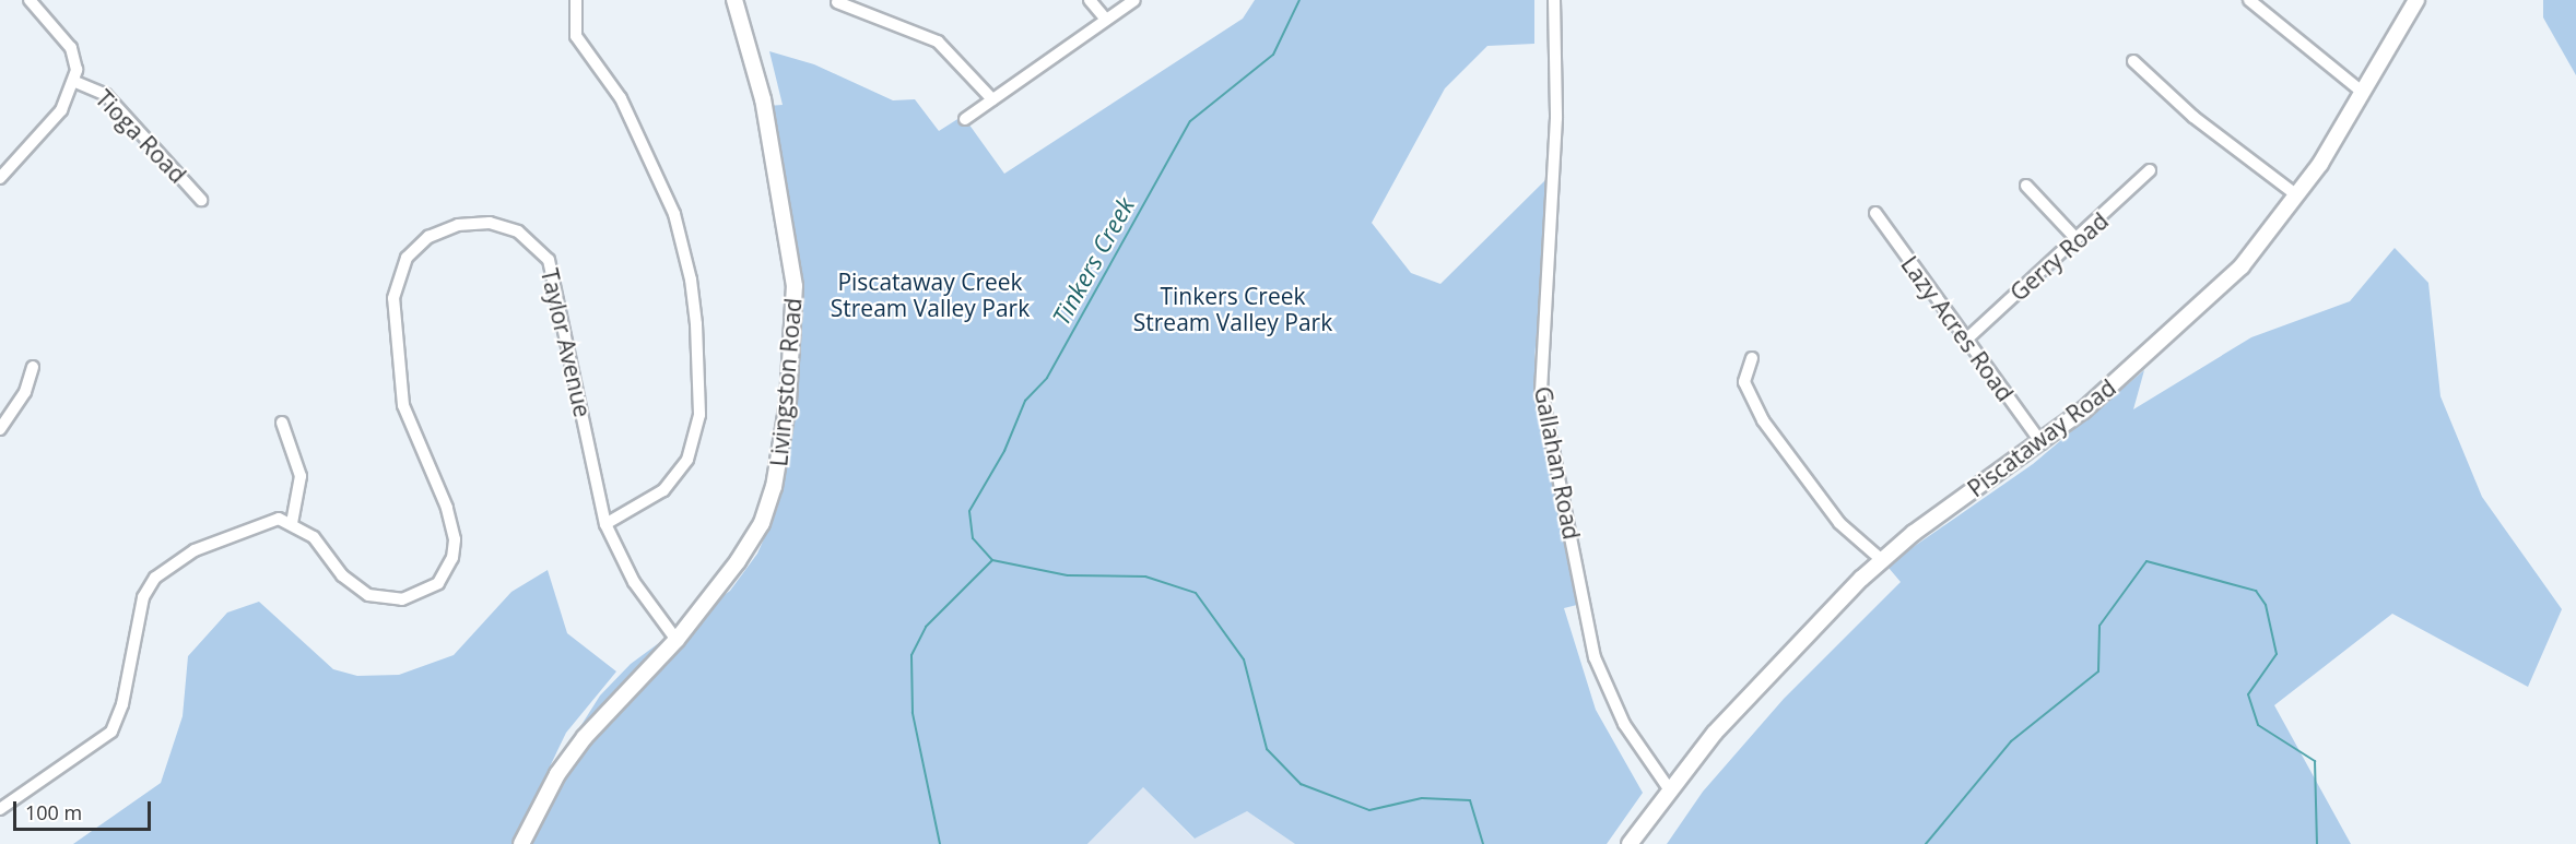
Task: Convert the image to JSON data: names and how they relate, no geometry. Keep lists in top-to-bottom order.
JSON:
{
  "streets": {
    "main road": ["Livingston Road", "Piscataway Road"],
    "street": [
      "Tioga Road",
      "Gerry Road",
      "Lazy Acres Road",
      "Taylor Avenue",
      "Gallahan Road"
    ]
  },
  "crossings": [
    ["Gerry Road", "Lazy Acres Road"],
    ["Lazy Acres Road", "Piscataway Road"],
    ["Taylor Avenue", "Livingston Road"],
    ["Piscataway Road", "Gallahan Road"]
  ],
  "water": ["Tinkers Creek"],
  "parks": ["Piscataway Creek Stream Valley Park", "Tinkers Creek Stream Valley Park"],
  "scale_bar": "100 m"
}
